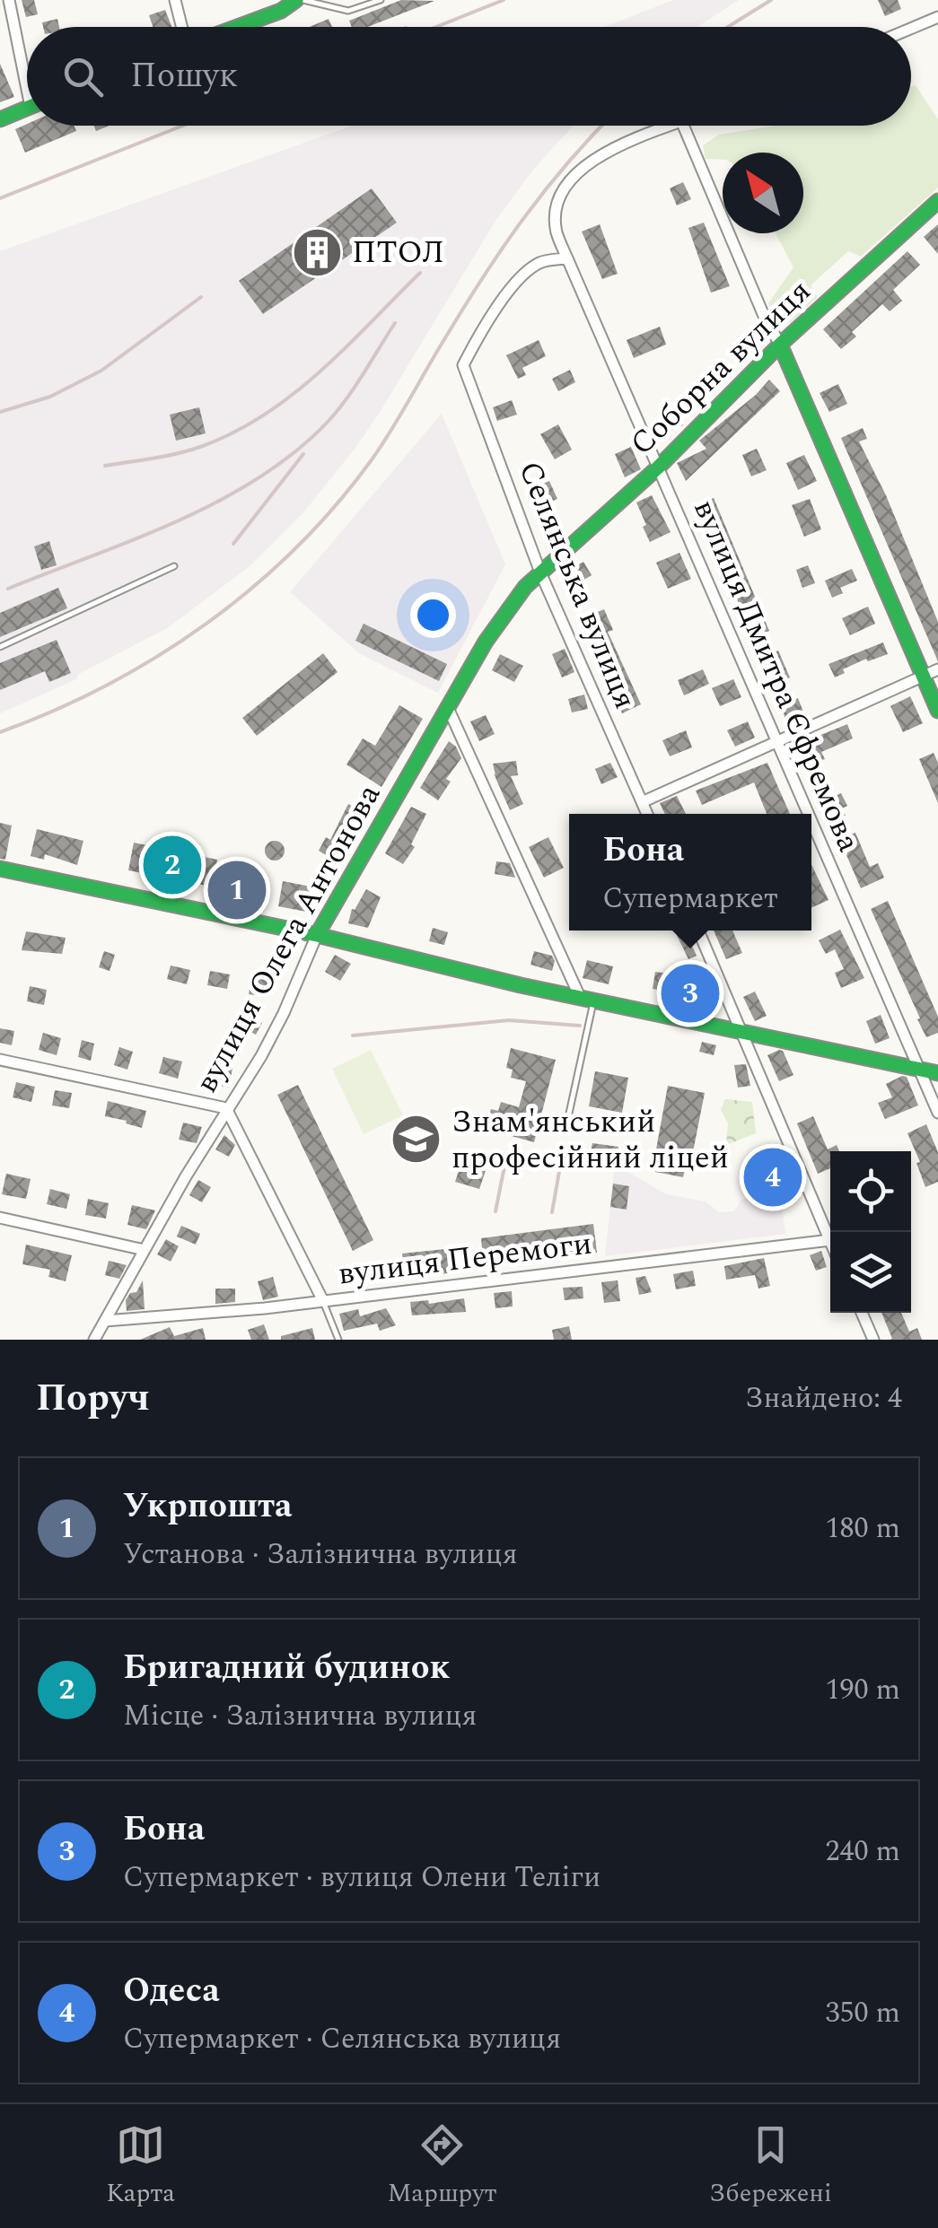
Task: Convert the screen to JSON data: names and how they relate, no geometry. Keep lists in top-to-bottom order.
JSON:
{
  "streets": {
    "street": [
      "Соборна вулиця",
      "Селянська вулиця",
      "вулиця Дмитра Єфремова",
      "вулиця Олега Антонова",
      "вулиця Перемоги"
    ]
  },
  "crossings": [
    ["Соборна вулиця", "Селянська вулиця"],
    ["Соборна вулиця", "вулиця Дмитра Єфремова"],
    ["Соборна вулиця", "вулиця Олега Антонова"],
    ["Селянська вулиця", "вулиця Дмитра Єфремова"],
    ["Селянська вулиця", "вулиця Олега Антонова"],
    ["вулиця Олега Антонова", "вулиця Перемоги"]
  ],
  "places": {
    "building": ["ПТОЛ"],
    "school or university": ["Знам'янський професійний ліцей"]
  },
  "north": "top left",
  "page": {
    "search": "Пошук",
    "popup": ["Бона", "Супермаркет"],
    "pins": [
      "2",
      "1",
      "3",
      "4"
    ],
    "heading": ["Поруч", "Знайдено: 4"],
    "list": [
      {
        "mark": "1",
        "name": "Укрпошта",
        "note": "Установа · Залізнична вулиця",
        "value": "180 m"
      },
      {
        "mark": "2",
        "name": "Бригадний будинок",
        "note": "Місце · Залізнична вулиця",
        "value": "190 m"
      },
      {
        "mark": "3",
        "name": "Бона",
        "note": "Супермаркет · вулиця Олени Теліги",
        "value": "240 m"
      },
      {
        "mark": "4",
        "name": "Одеса",
        "note": "Супермаркет · Селянська вулиця",
        "value": "350 m"
      }
    ],
    "nav": ["Карта", "Маршрут", "Збережені"]
  }
}
